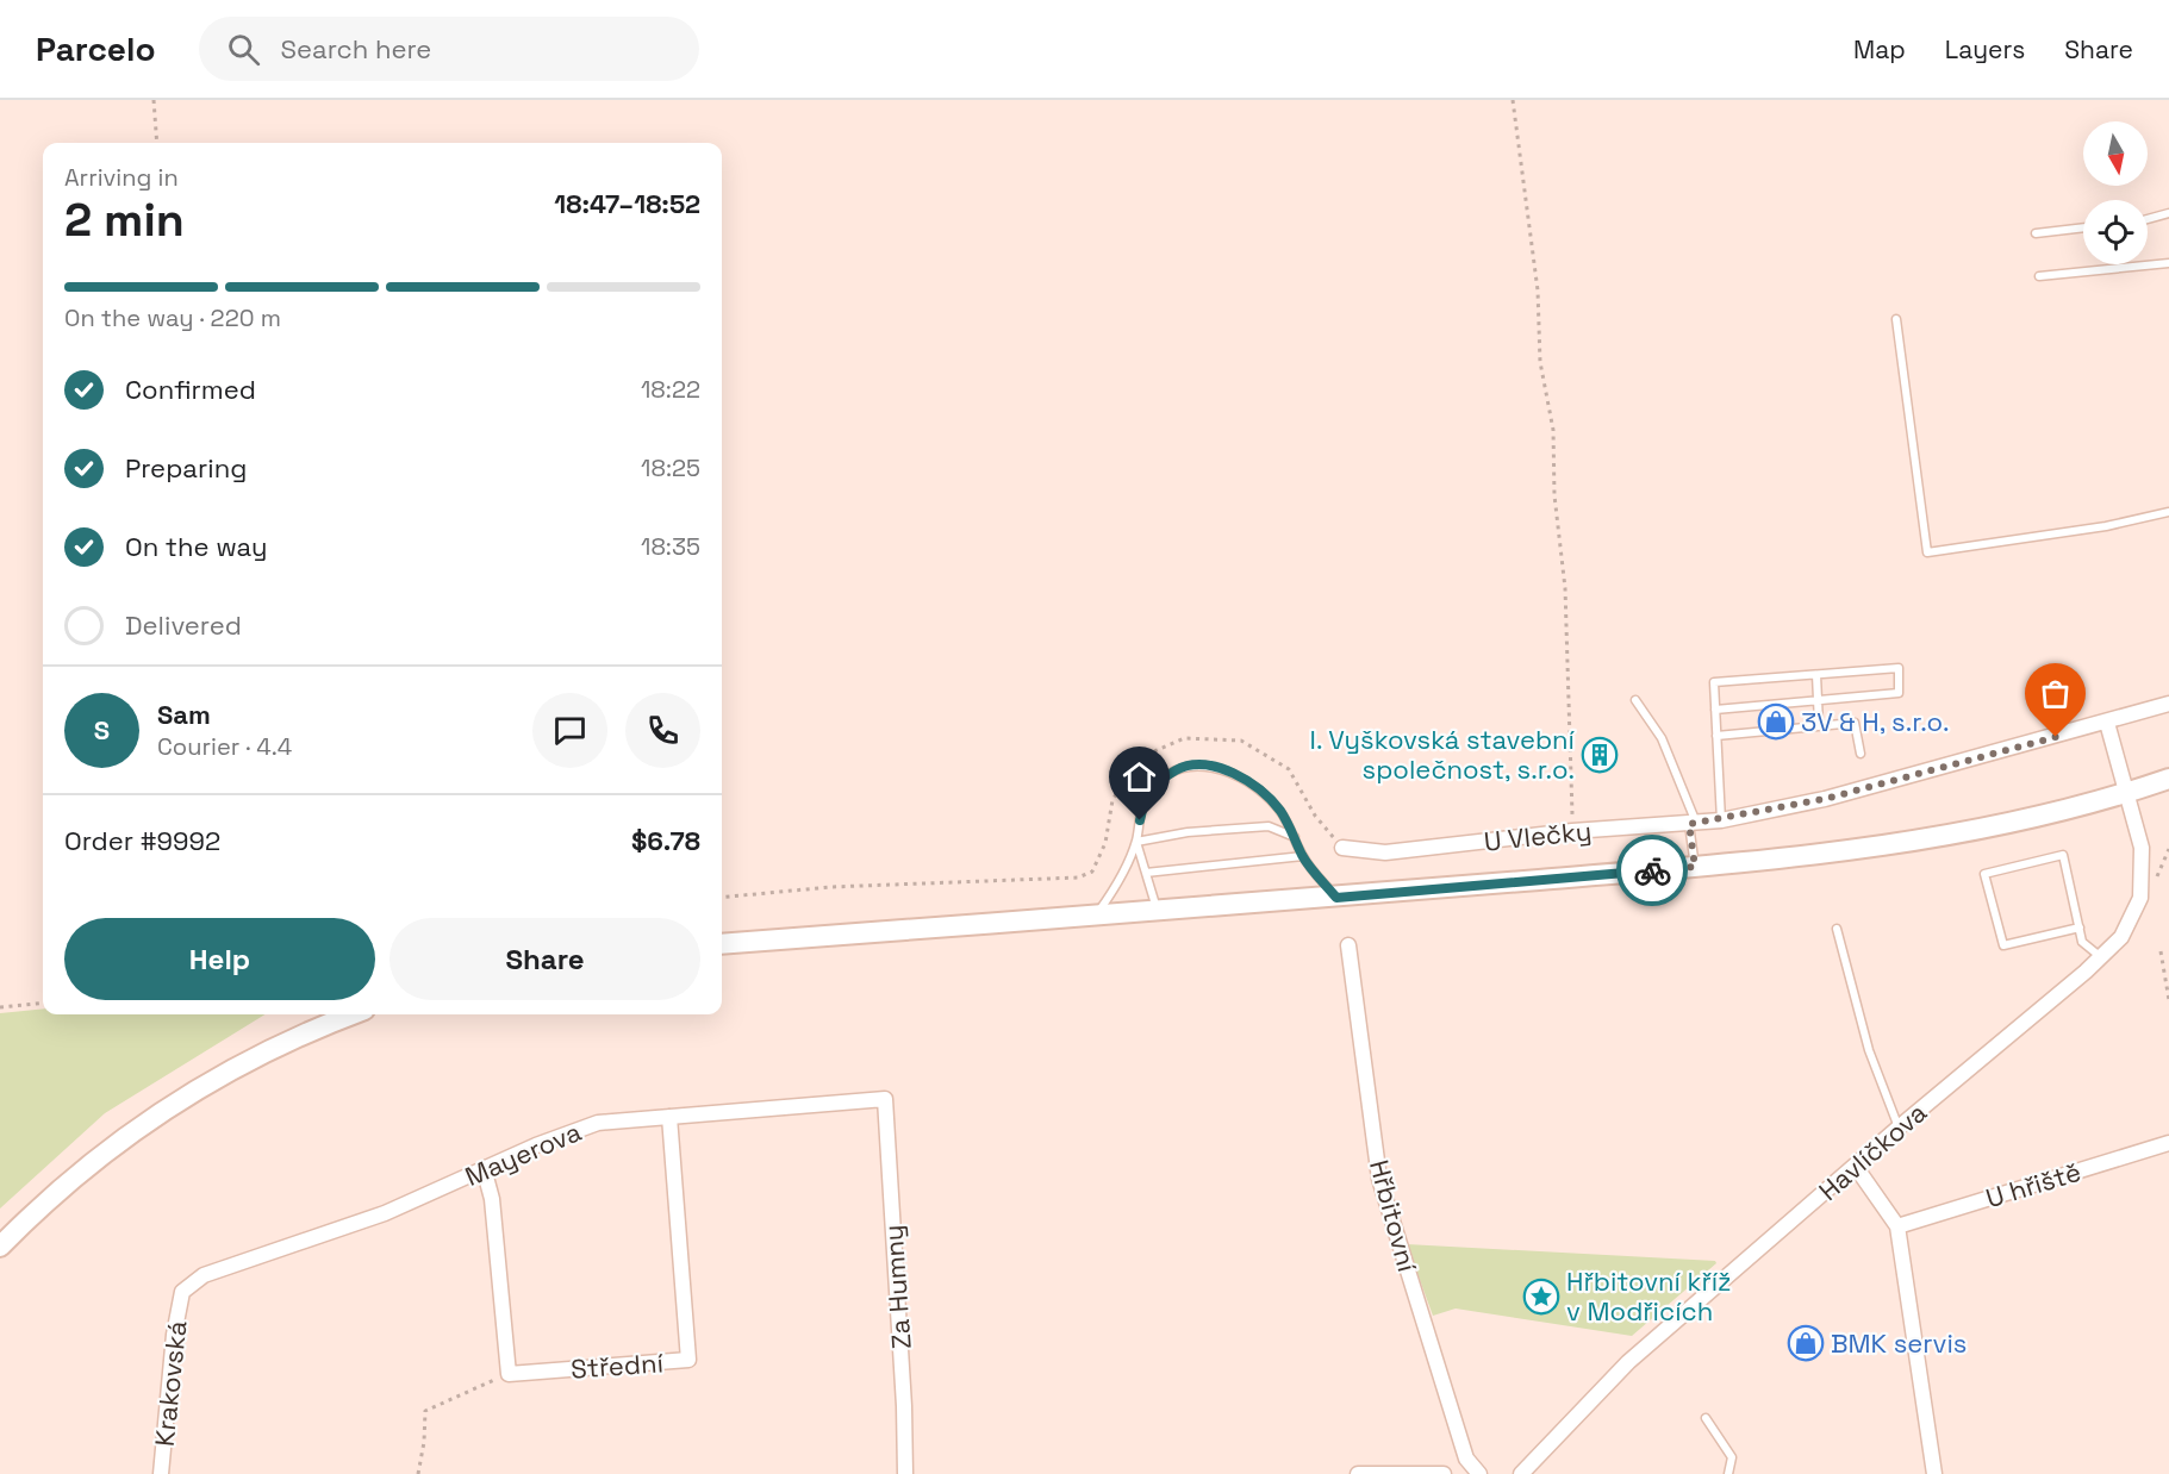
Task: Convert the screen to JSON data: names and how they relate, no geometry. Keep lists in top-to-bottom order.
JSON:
{
  "streets": {
    "street": [
      "U Vlečky",
      "Havlíčkova",
      "Mayerova",
      "U hřiště",
      "Hřbitovní",
      "Za Humny",
      "Střední",
      "Krakovská"
    ]
  },
  "crossings": [
    ["Mayerova", "Za Humny"],
    ["Mayerova", "Střední"],
    ["Mayerova", "Krakovská"]
  ],
  "places": {
    "shop": ["3V & H, s.r.o.", "BMK servis"],
    "building": ["I. Vyškovská stavební společnost, s.r.o."],
    "place": ["Hřbitovní kříž v Modřicích"]
  },
  "north": "bottom",
  "page": {
    "header": "Parcelo",
    "search": "Search here",
    "nav": ["Map", "Layers", "Share"],
    "heading": ["2 min", "Arriving in", "18:47–18:52"],
    "panel": [
      "Sam",
      "Courier · 4.4",
      "Order #9992",
      "$6.78"
    ],
    "bar": "On the way · 220 m",
    "list": [
      ["Confirmed", "18:22"],
      ["Preparing", "18:25"],
      ["On the way", "18:35"],
      "Delivered"
    ],
    "round": "S",
    "buttons": ["Help", "Share"]
  }
}
